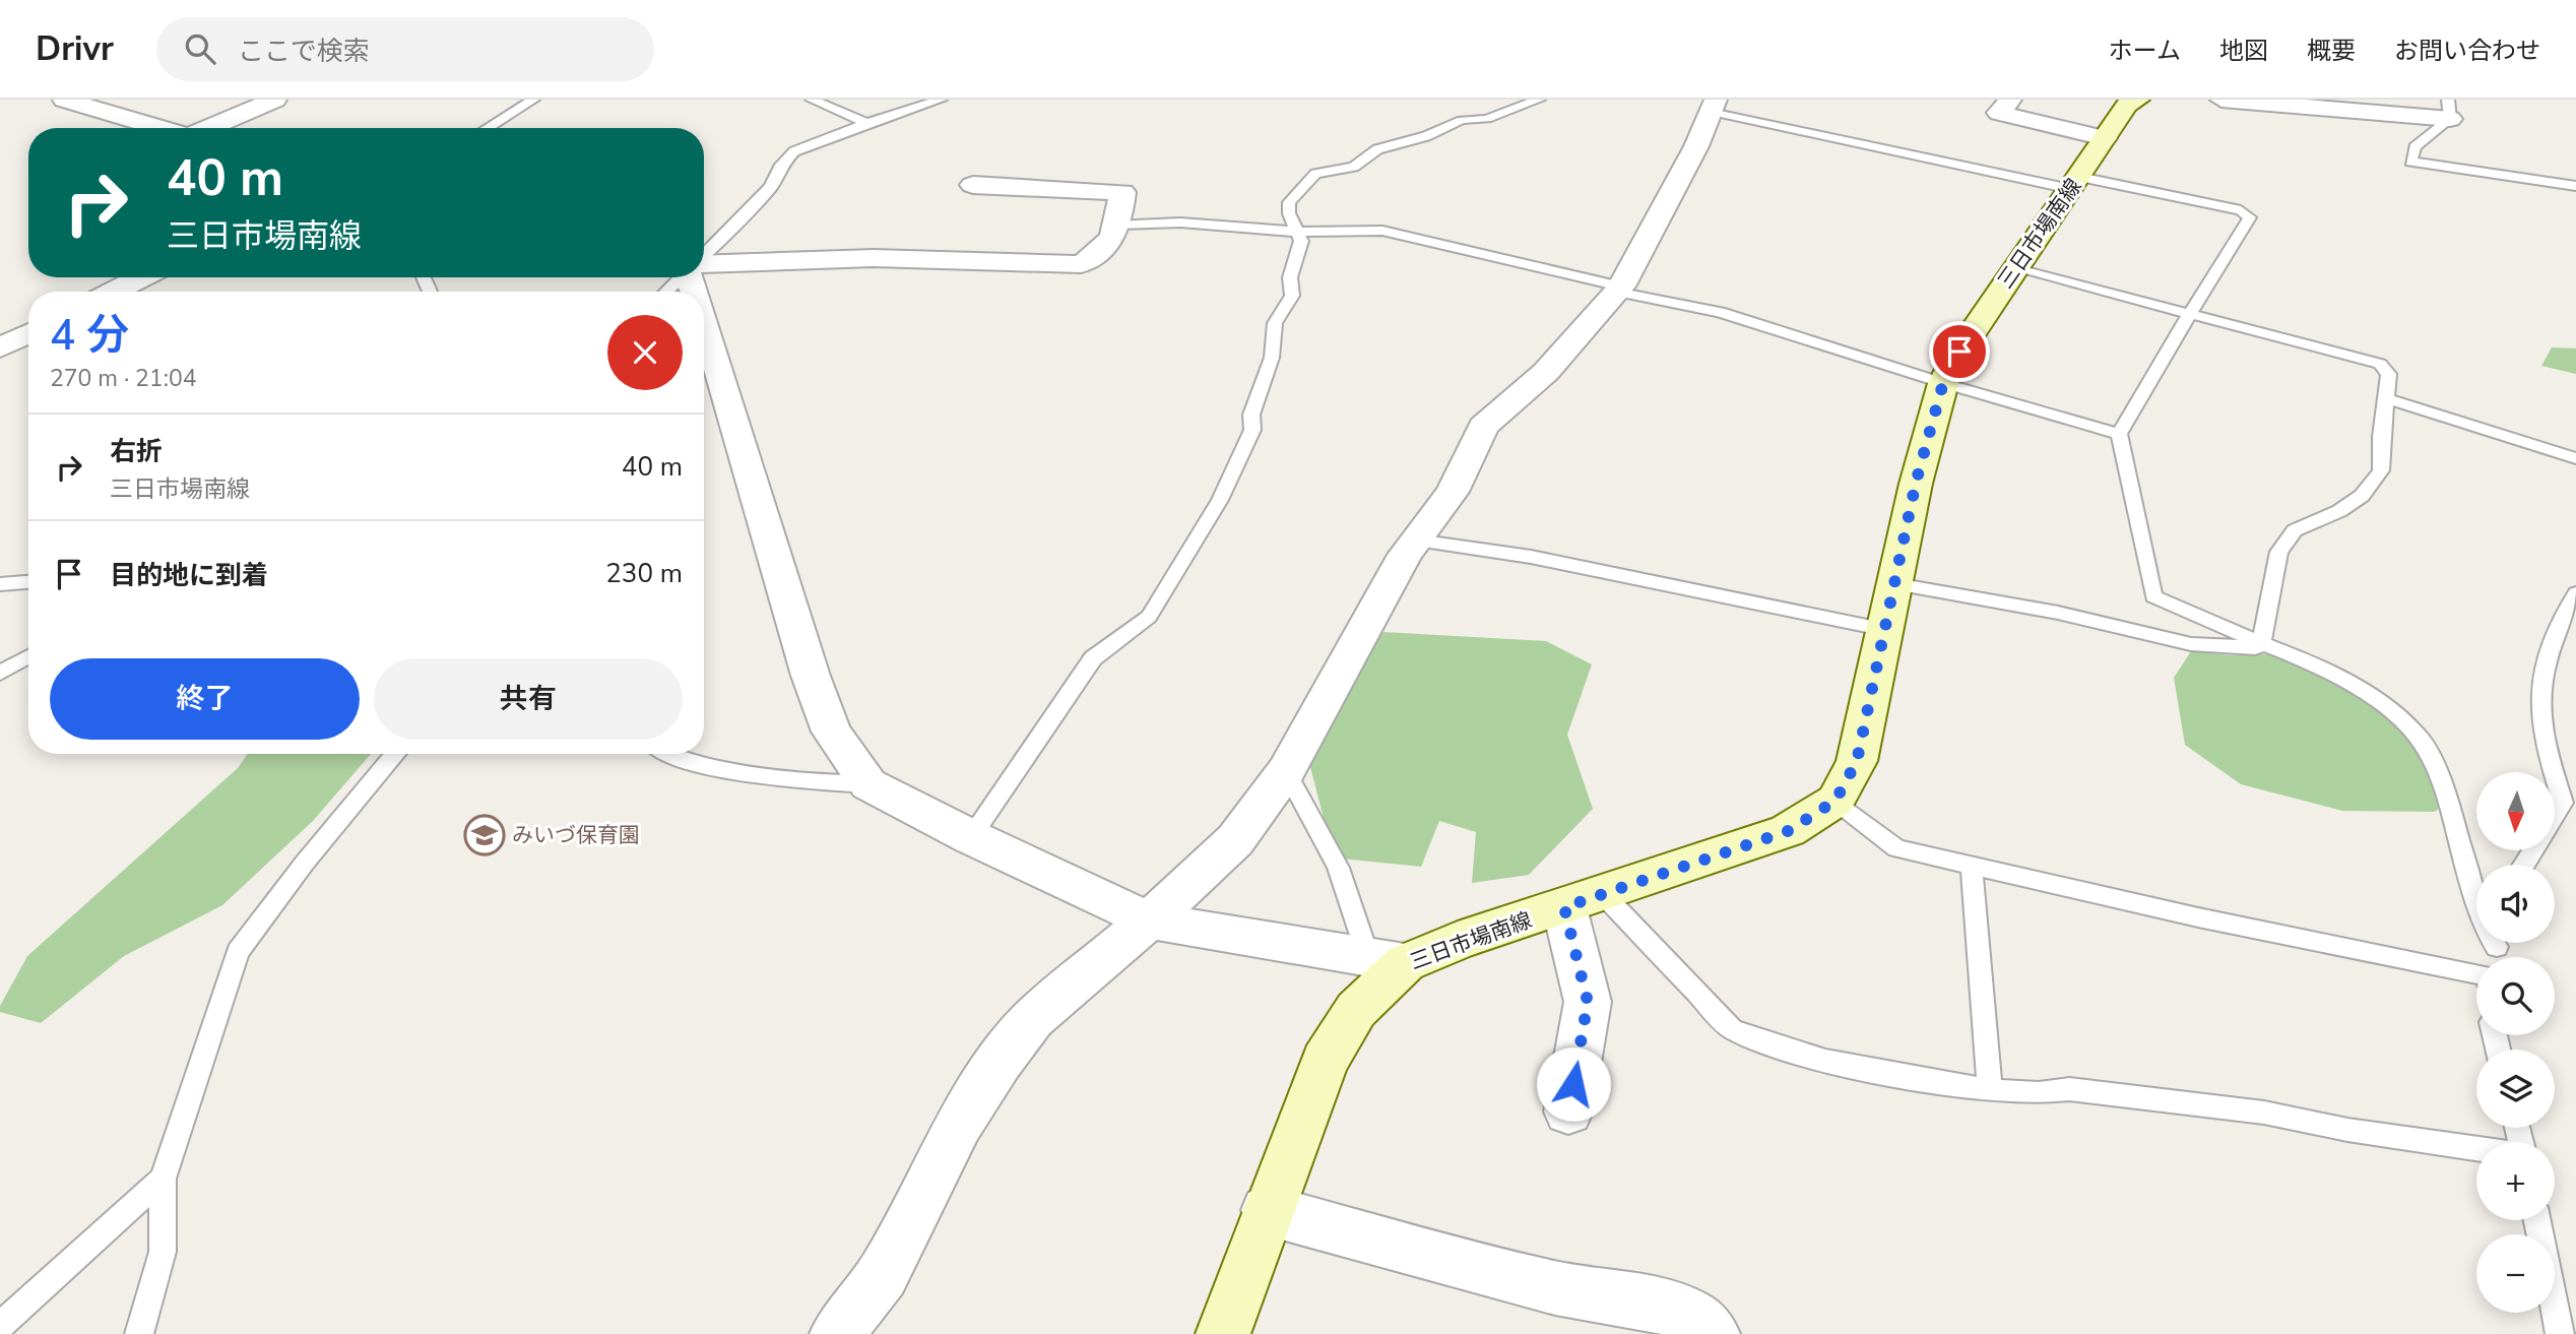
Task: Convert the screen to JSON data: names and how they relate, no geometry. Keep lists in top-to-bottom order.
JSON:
{
  "streets": {
    "main road": ["三日市場南線"]
  },
  "places": {
    "school or university": ["みいづ保育園"]
  },
  "north": "bottom",
  "page": {
    "header": "Drivr",
    "search": "ここで検索",
    "nav": [
      "ホーム",
      "地図",
      "概要",
      "お問い合わせ"
    ],
    "turn": ["40 m", "三日市場南線"],
    "heading": ["4 分", "270 m · 21:04"],
    "list": [
      {
        "name": "右折",
        "note": "三日市場南線",
        "value": "40 m"
      },
      {
        "name": "目的地に到着",
        "value": "230 m"
      }
    ],
    "buttons": ["終了", "共有"],
    "map_buttons": ["+", "−"]
  }
}
